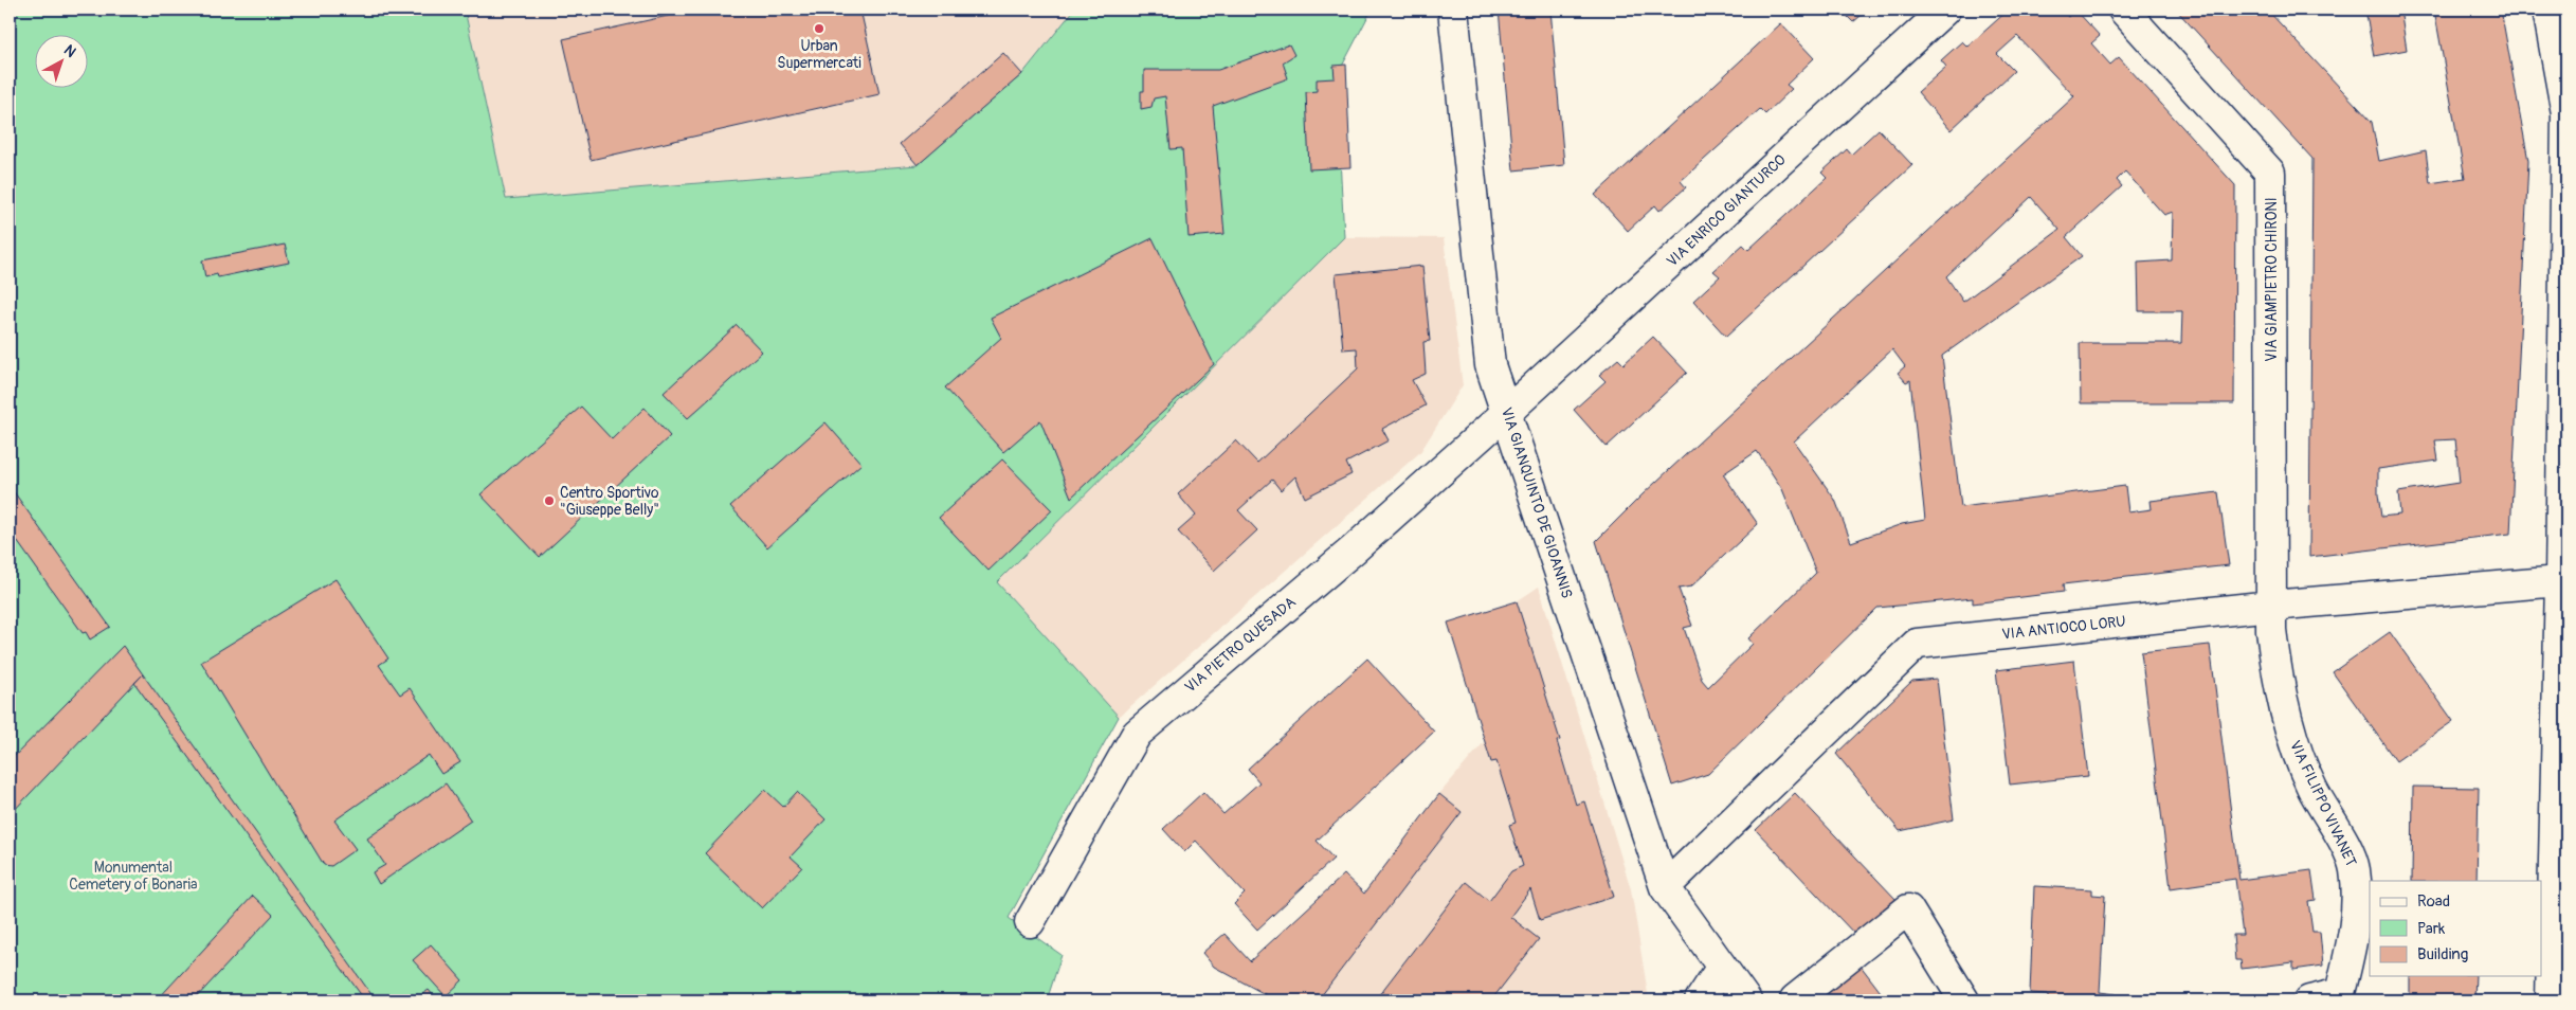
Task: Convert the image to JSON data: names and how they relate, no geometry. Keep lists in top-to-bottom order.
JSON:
{
  "streets": {
    "street": [
      "VIA ENRICO GIANTURCO",
      "VIA GIAMPIETRO CHIRONI",
      "VIA GIANQUINTO DE GIOANNIS",
      "VIA ANTIOCO LORU",
      "VIA PIETRO QUESADA",
      "VIA FILIPPO VIVANET"
    ]
  },
  "crossings": [
    ["VIA ENRICO GIANTURCO", "VIA GIANQUINTO DE GIOANNIS"],
    ["VIA ENRICO GIANTURCO", "VIA PIETRO QUESADA"],
    ["VIA GIAMPIETRO CHIRONI", "VIA ANTIOCO LORU"],
    ["VIA GIAMPIETRO CHIRONI", "VIA FILIPPO VIVANET"],
    ["VIA GIANQUINTO DE GIOANNIS", "VIA ANTIOCO LORU"],
    ["VIA GIANQUINTO DE GIOANNIS", "VIA PIETRO QUESADA"],
    ["VIA ANTIOCO LORU", "VIA FILIPPO VIVANET"]
  ],
  "parks": ["Monumental Cemetery of Bonaria"],
  "places": ["Urban Supermercati", "Centro Sportivo \"Giuseppe Belly\""],
  "legend": ["Road", "Park", "Building"],
  "north": "top right"
}
